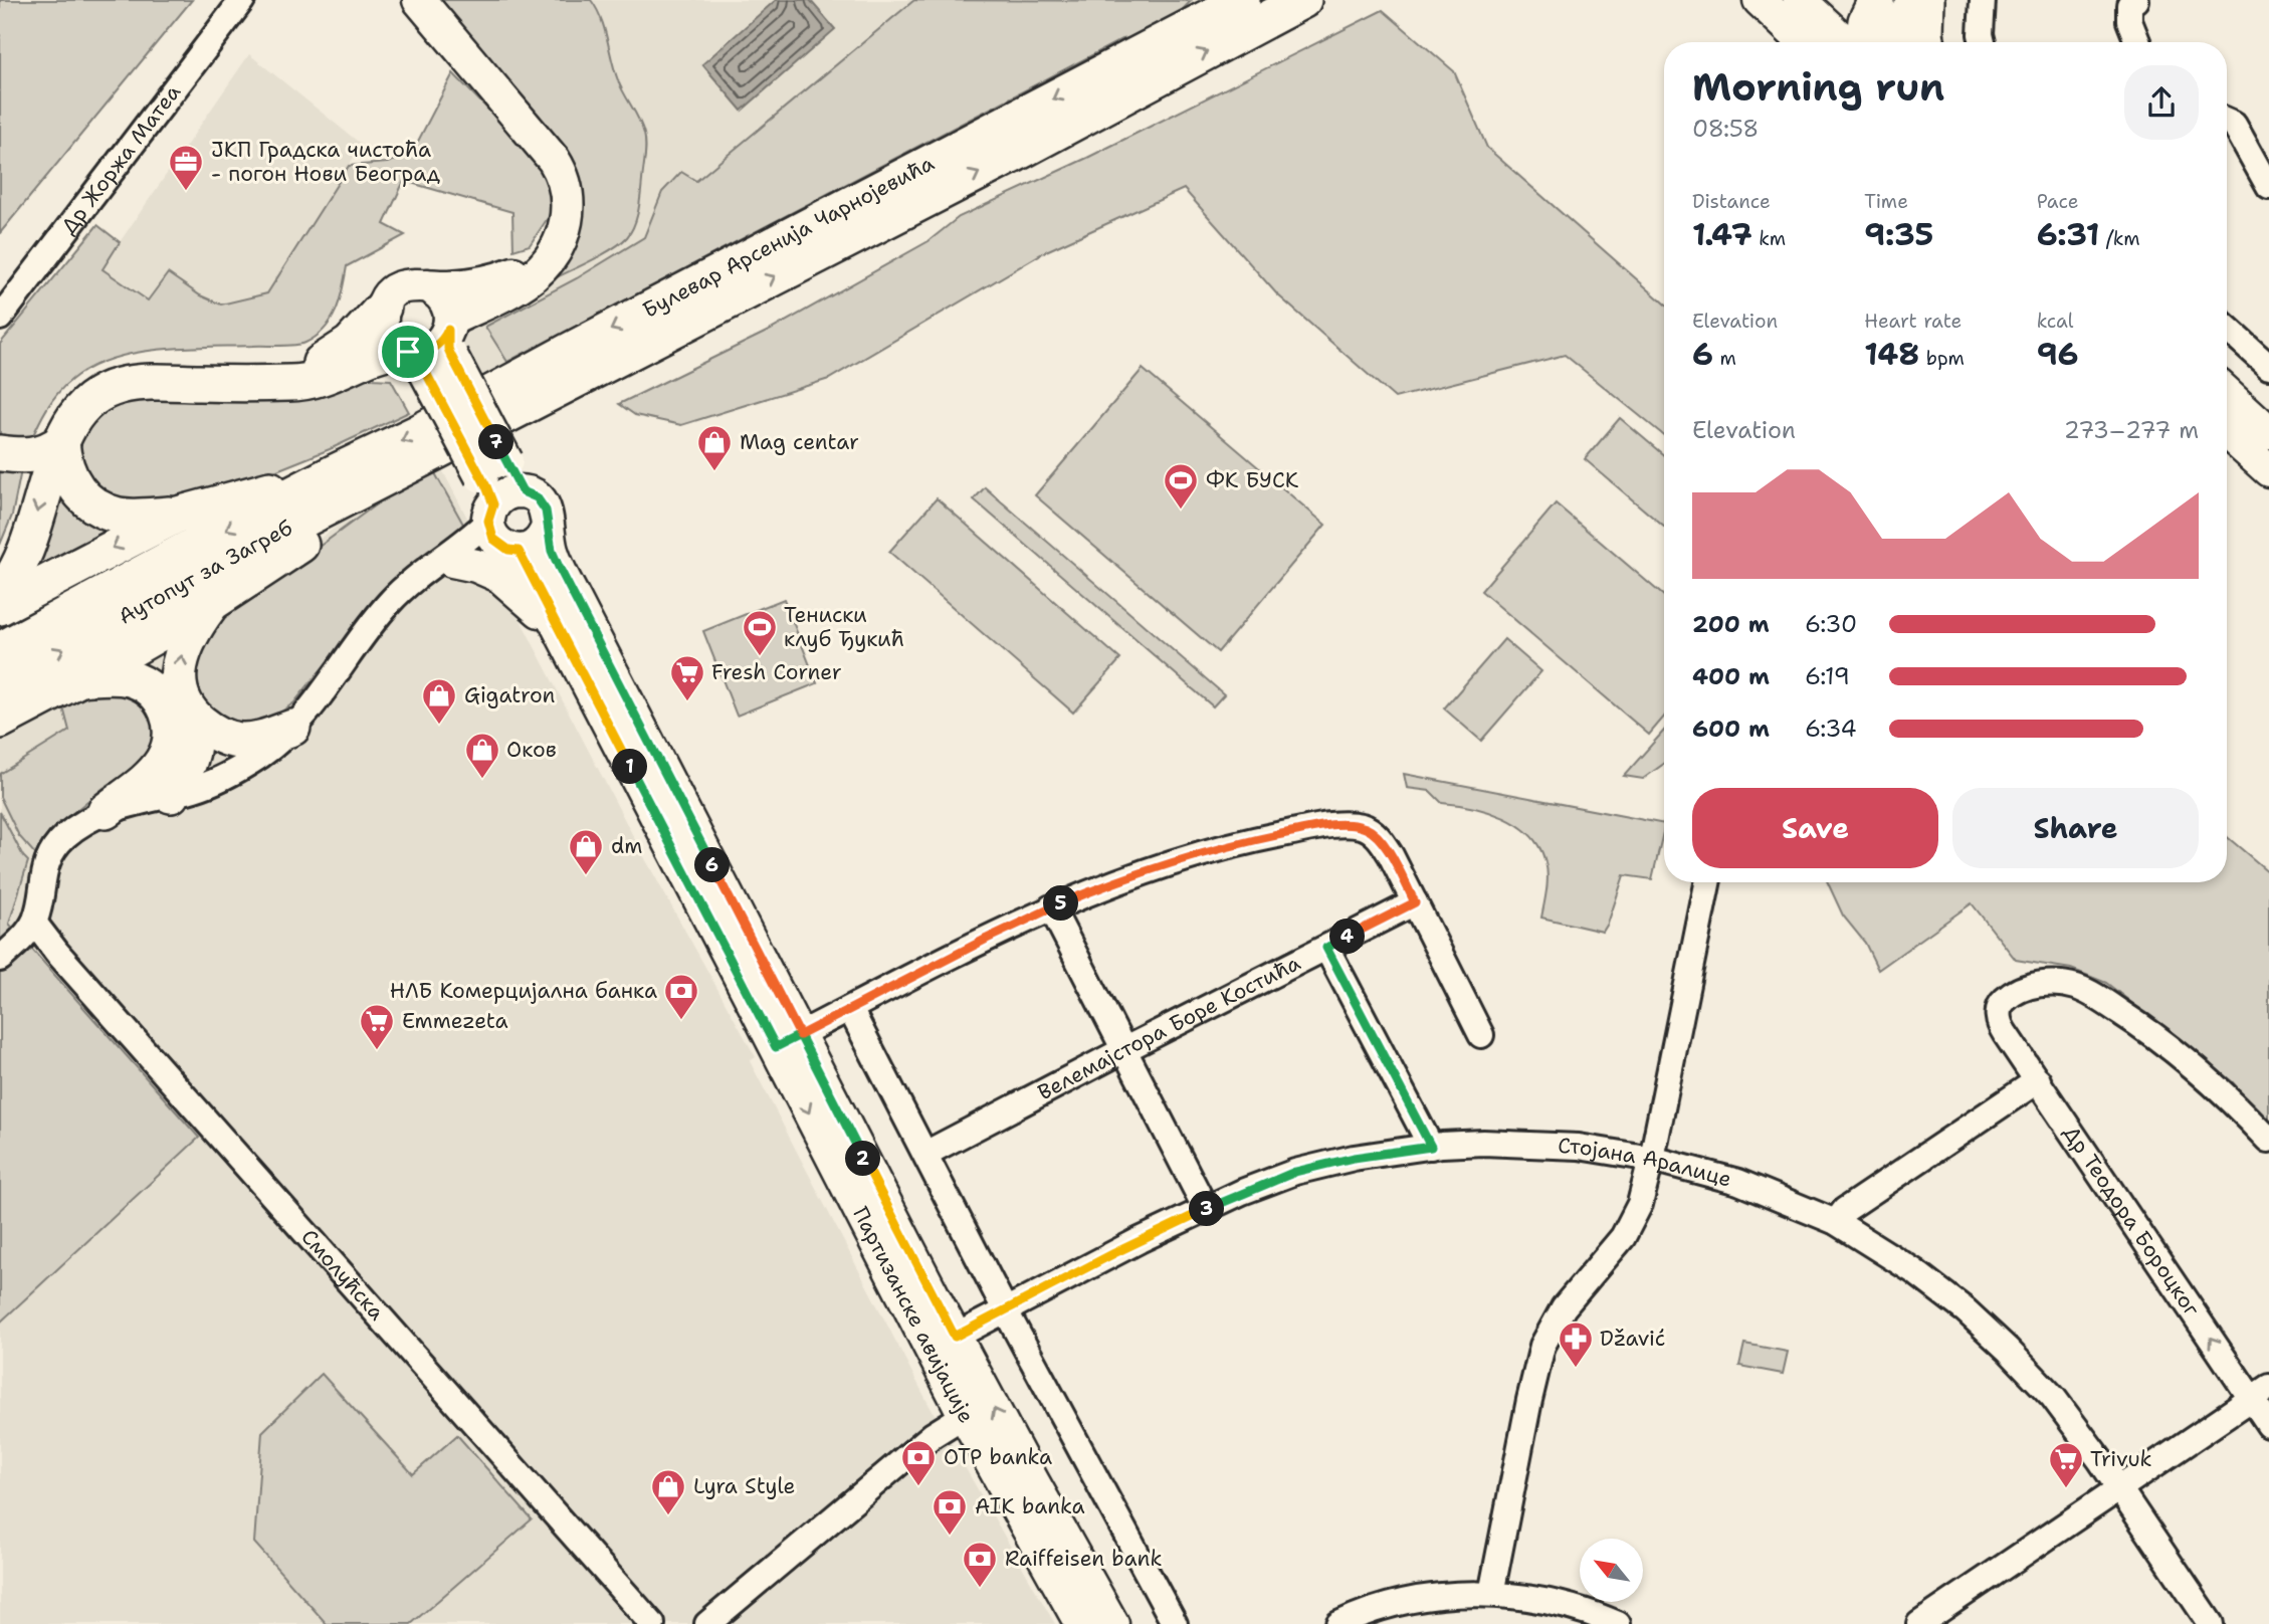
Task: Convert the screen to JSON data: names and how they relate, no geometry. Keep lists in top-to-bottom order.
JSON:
{
  "streets": {
    "highway": ["Булевар Арсенија Чарнојевића", "Аутопут за Загреб"],
    "main road": ["Партизанске авијације"],
    "street": [
      "Др Жоржа Матеа",
      "Велемајстора Боре Костића",
      "Стојана Аралице",
      "Др Теодора Бороцког",
      "Смолућска"
    ]
  },
  "crossings": [
    ["Булевар Арсенија Чарнојевића", "Аутопут за Загреб"],
    ["Стојана Аралице", "Партизанске авијације"]
  ],
  "one_way": ["Др Теодора Бороцког"],
  "places": {
    "office": ["ЈКП Градска чистоћа - погон Нови Београд"],
    "shop": [
      "Mag centar",
      "Gigatron",
      "Оков",
      "dm",
      "Lyra Style"
    ],
    "sports": ["ФК БУСК", "Тениски клуб Ђукић"],
    "supermarket": ["Fresh Corner", "Emmezeta", "Trivuk"],
    "bank": [
      "НЛБ Комерцијална банка",
      "OTP banka",
      "AIK banka",
      "Raiffeisen bank"
    ],
    "pharmacy": ["Džavić"]
  },
  "north": "top left",
  "page": {
    "heading": ["Morning run", "08:58"],
    "stats": [
      ["Distance", "1.47 km"],
      ["Time", "9:35"],
      ["Pace", "6:31 /km"],
      ["Elevation", "6 m"],
      ["Heart rate", "148 bpm"],
      ["kcal", "96"]
    ],
    "chart": ["Elevation", "273–277 m"],
    "pins": [
      "7",
      "1",
      "6",
      "5",
      "4",
      "2",
      "3"
    ],
    "list": [
      {
        "name": "200 m",
        "note": "6:30"
      },
      {
        "name": "400 m",
        "note": "6:19"
      },
      {
        "name": "600 m",
        "note": "6:34"
      }
    ],
    "buttons": ["Save", "Share"]
  }
}
